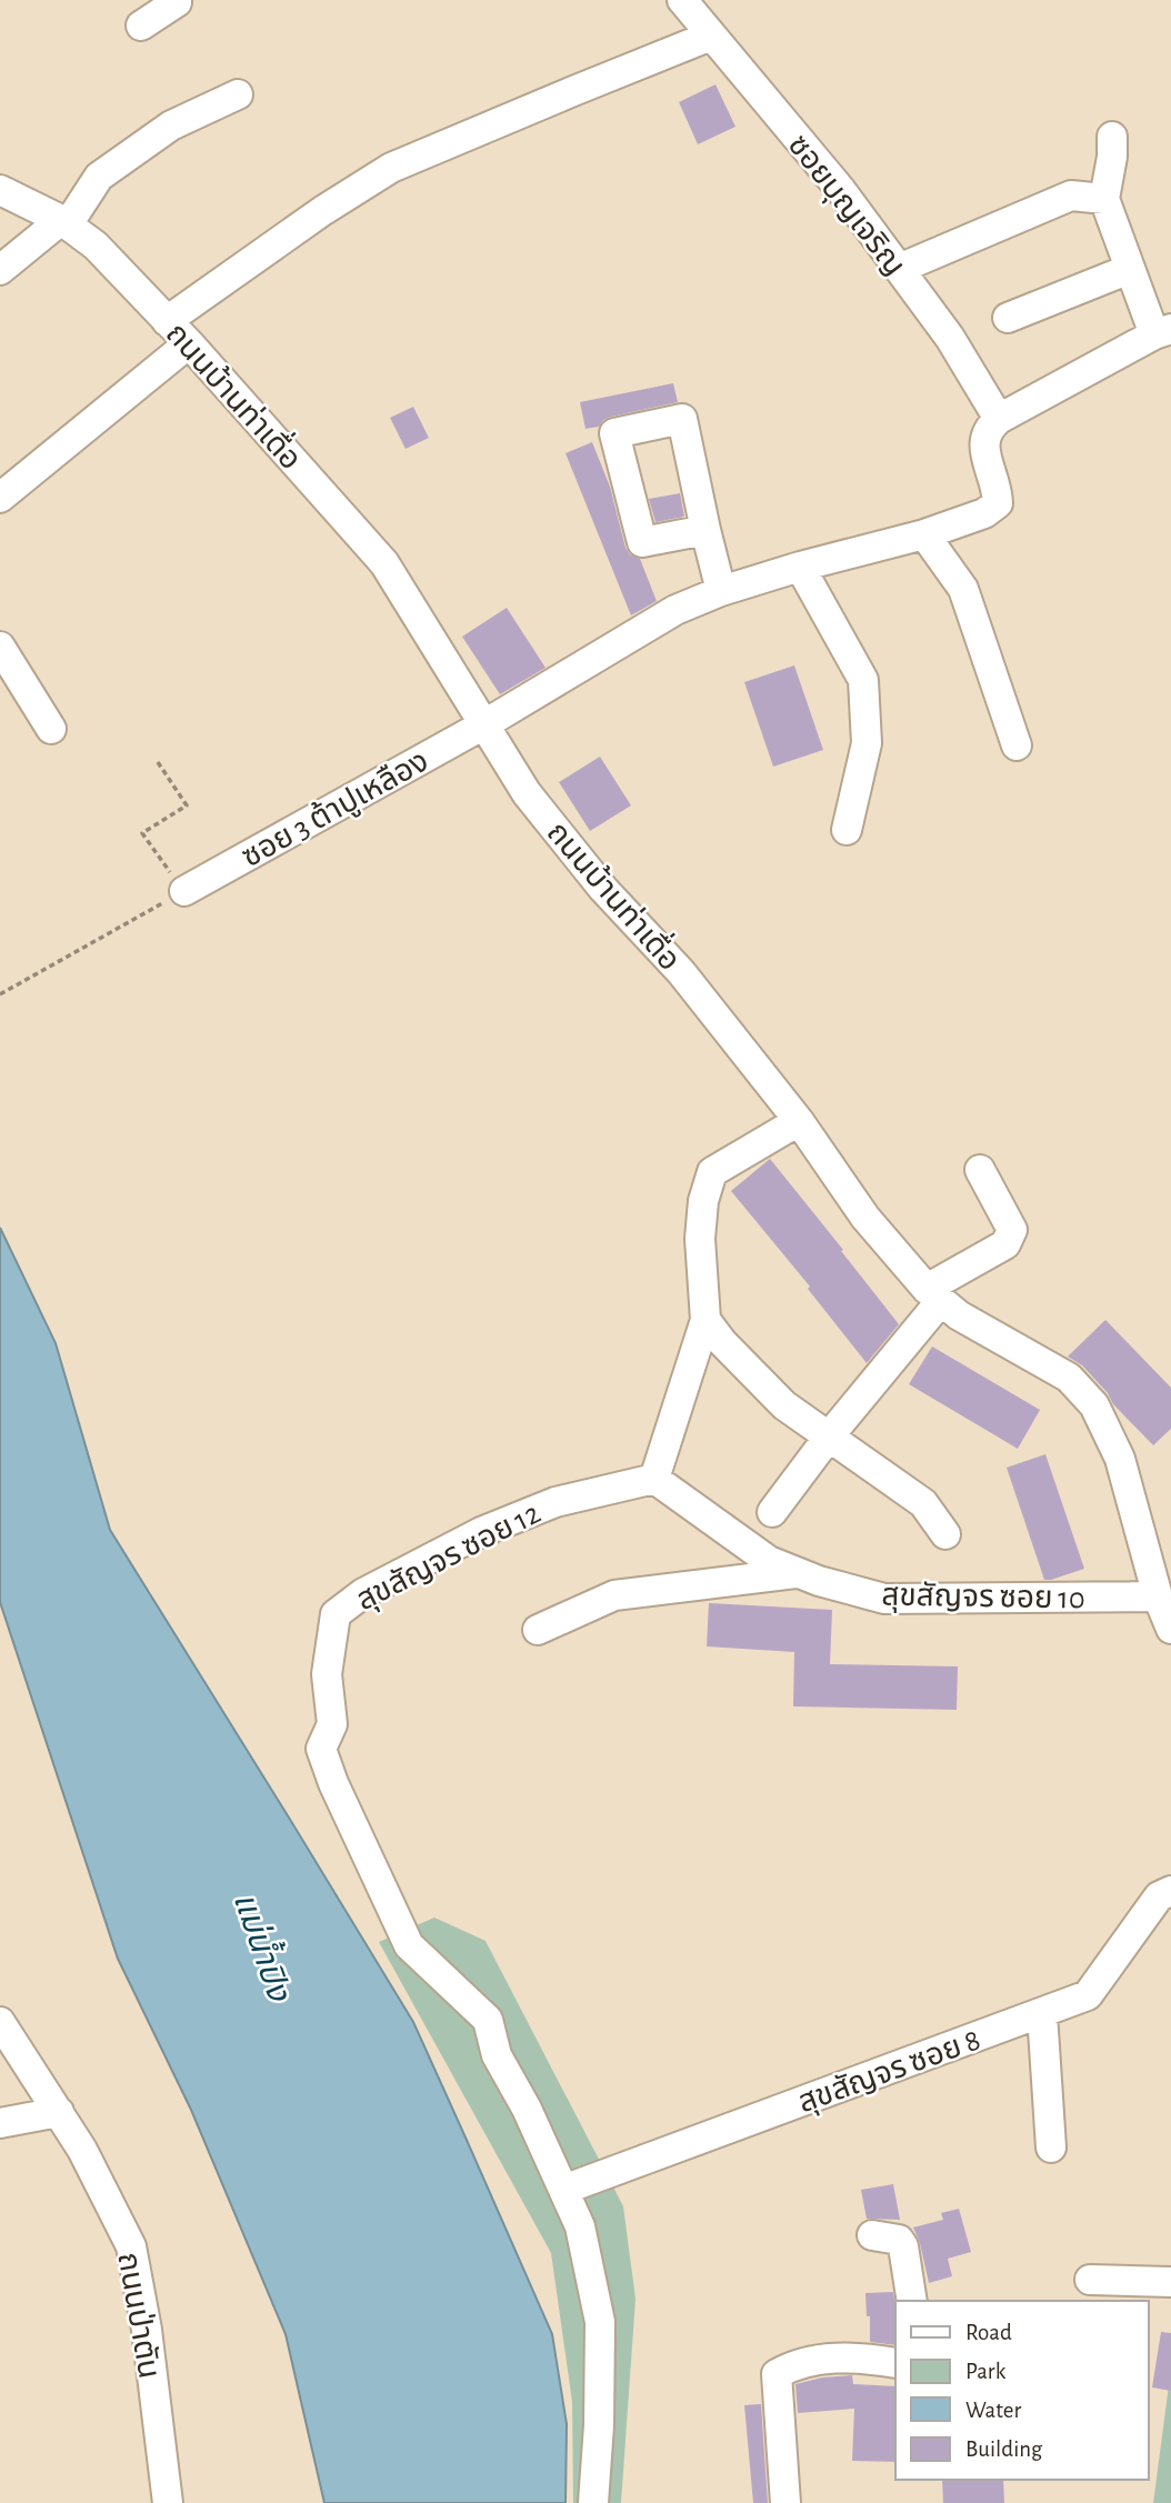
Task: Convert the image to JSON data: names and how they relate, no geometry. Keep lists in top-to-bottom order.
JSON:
{
  "streets": {
    "street": [
      "ซอยบุญเจริญ",
      "ถนนบ้านท่าเดื่อ",
      "ซอย 3 ต้าปูเหลือง",
      "สุขสัญจร ซอย 12",
      "สุขสัญจร ซอย 10",
      "สุขสัญจร ซอย 8",
      "ถนนป่าตัน"
    ]
  },
  "crossings": [
    ["ซอยบุญเจริญ", "ซอย 3 ต้าปูเหลือง"],
    ["ถนนบ้านท่าเดื่อ", "ซอย 3 ต้าปูเหลือง"],
    ["ถนนบ้านท่าเดื่อ", "สุขสัญจร ซอย 10"],
    ["สุขสัญจร ซอย 12", "สุขสัญจร ซอย 10"],
    ["สุขสัญจร ซอย 12", "สุขสัญจร ซอย 8"]
  ],
  "water": ["แม่น้ำปิง"],
  "legend": [
    "Road",
    "Park",
    "Water",
    "Building"
  ]
}
